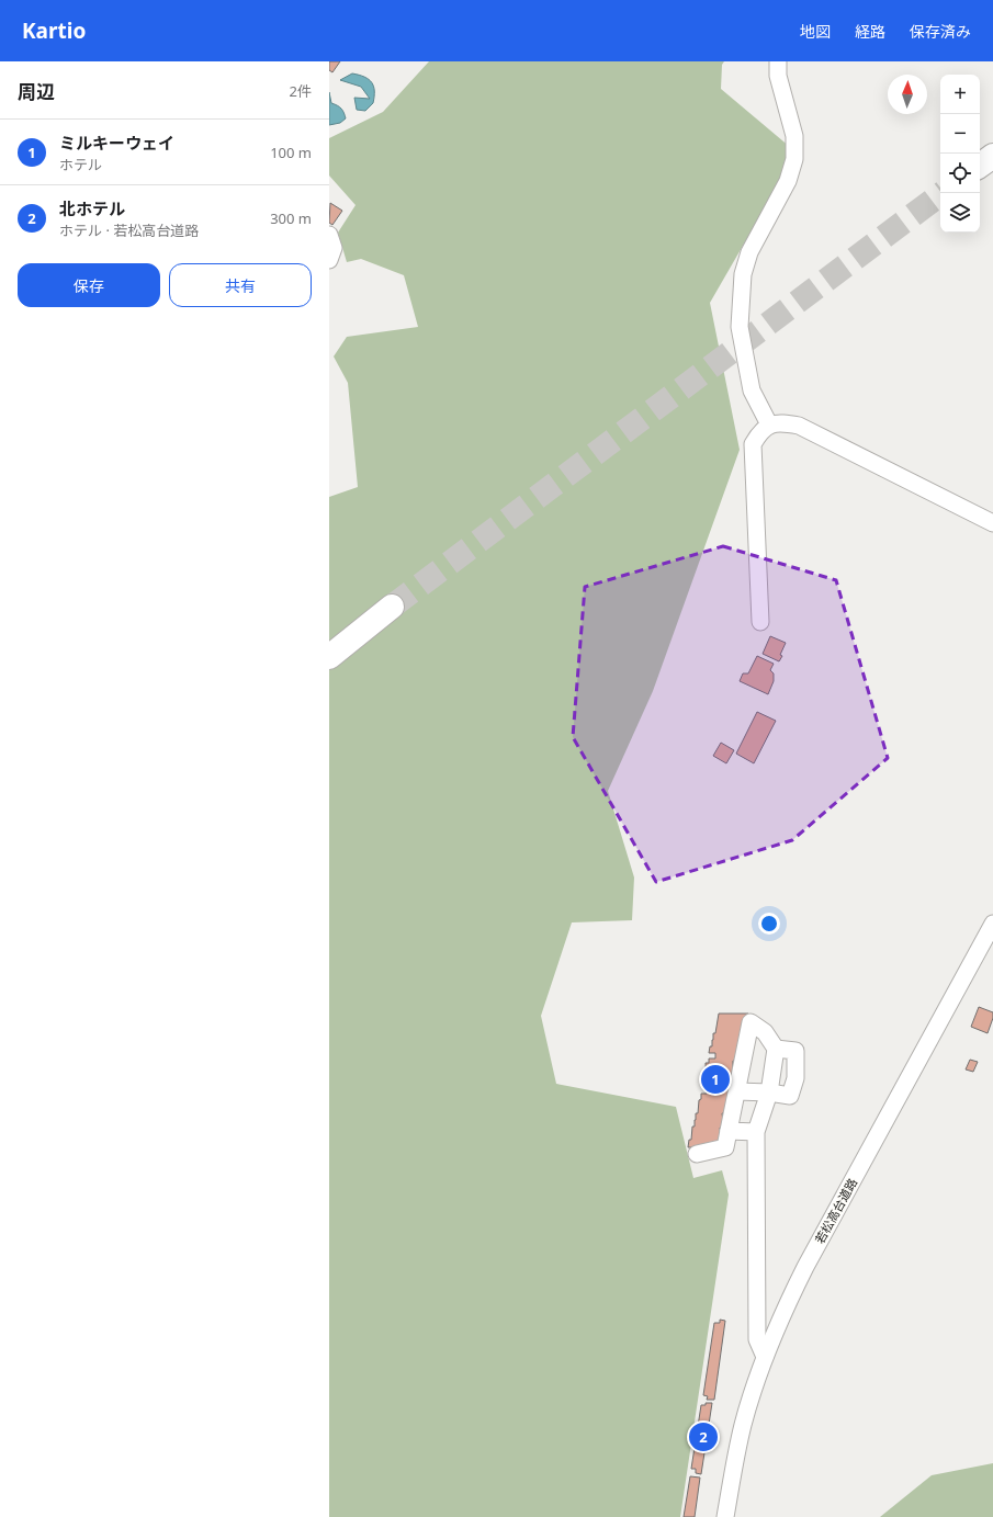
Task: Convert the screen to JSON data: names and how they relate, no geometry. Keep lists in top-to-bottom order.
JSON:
{
  "streets": {
    "street": ["若松高台道路"]
  },
  "north": "top",
  "page": {
    "header": "Kartio",
    "nav": ["地図", "経路", "保存済み"],
    "heading": ["周辺", "2件"],
    "map_buttons": ["+", "−"],
    "list": [
      {
        "mark": "1",
        "name": "ミルキーウェイ",
        "note": "ホテル",
        "value": "100 m"
      },
      {
        "mark": "2",
        "name": "北ホテル",
        "note": "ホテル · 若松高台道路",
        "value": "300 m"
      }
    ],
    "buttons": ["保存", "共有"],
    "pins": ["1", "2"]
  }
}
